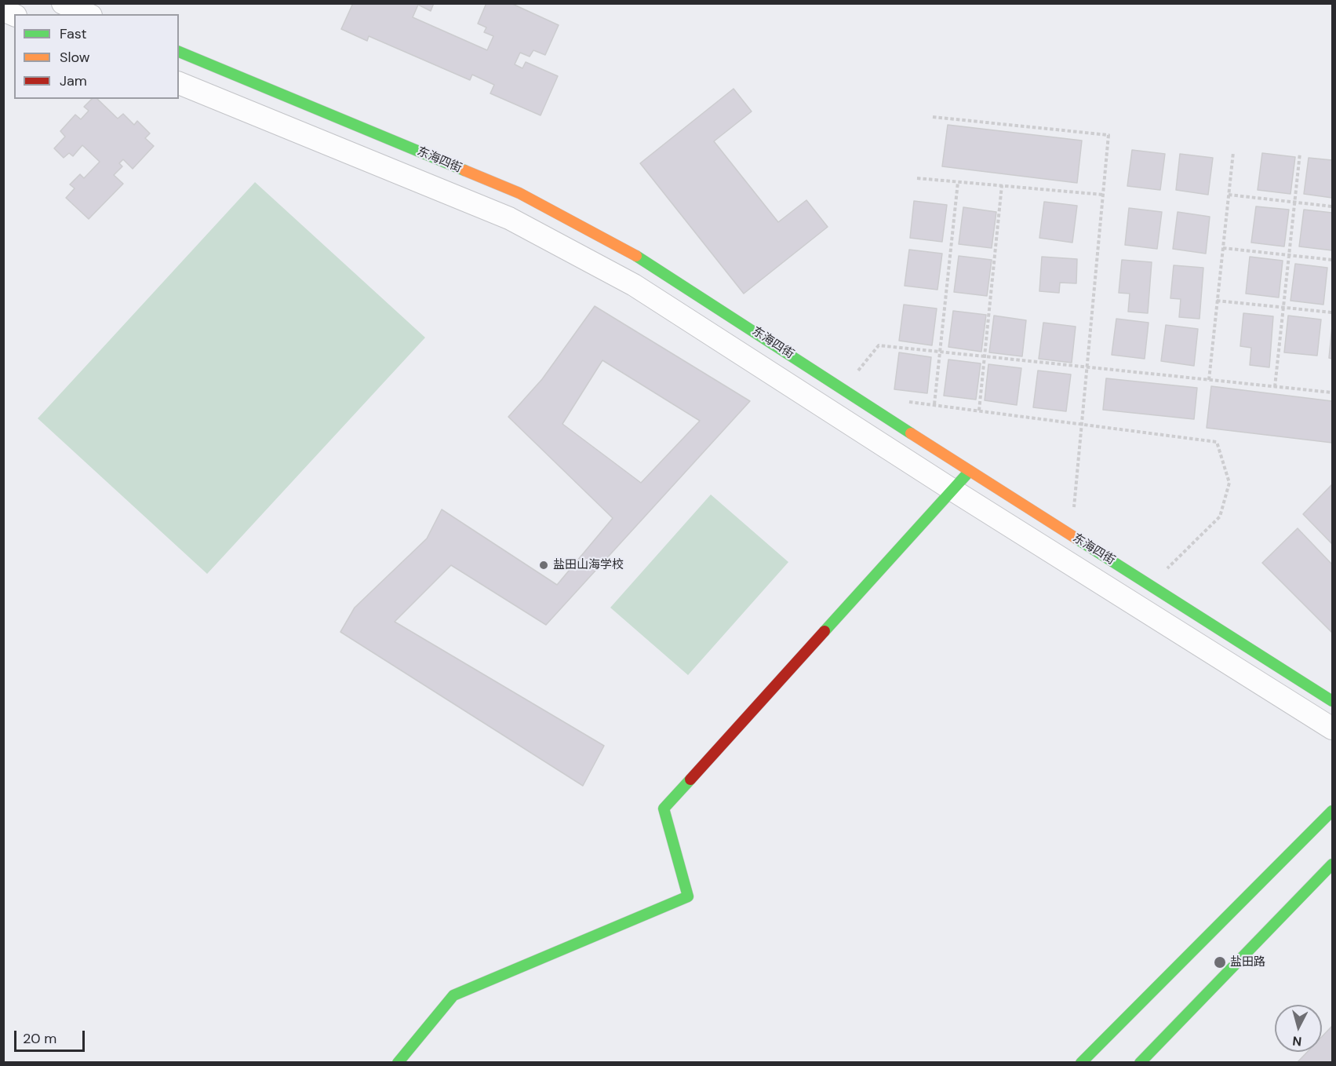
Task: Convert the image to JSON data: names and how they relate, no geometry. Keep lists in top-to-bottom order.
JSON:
{
  "streets": {
    "street": ["东海四街"]
  },
  "places": ["盐田山海学校", "盐田路"],
  "legend": ["Fast", "Slow", "Jam"],
  "scale_bar": "20 m",
  "north": "bottom"
}
